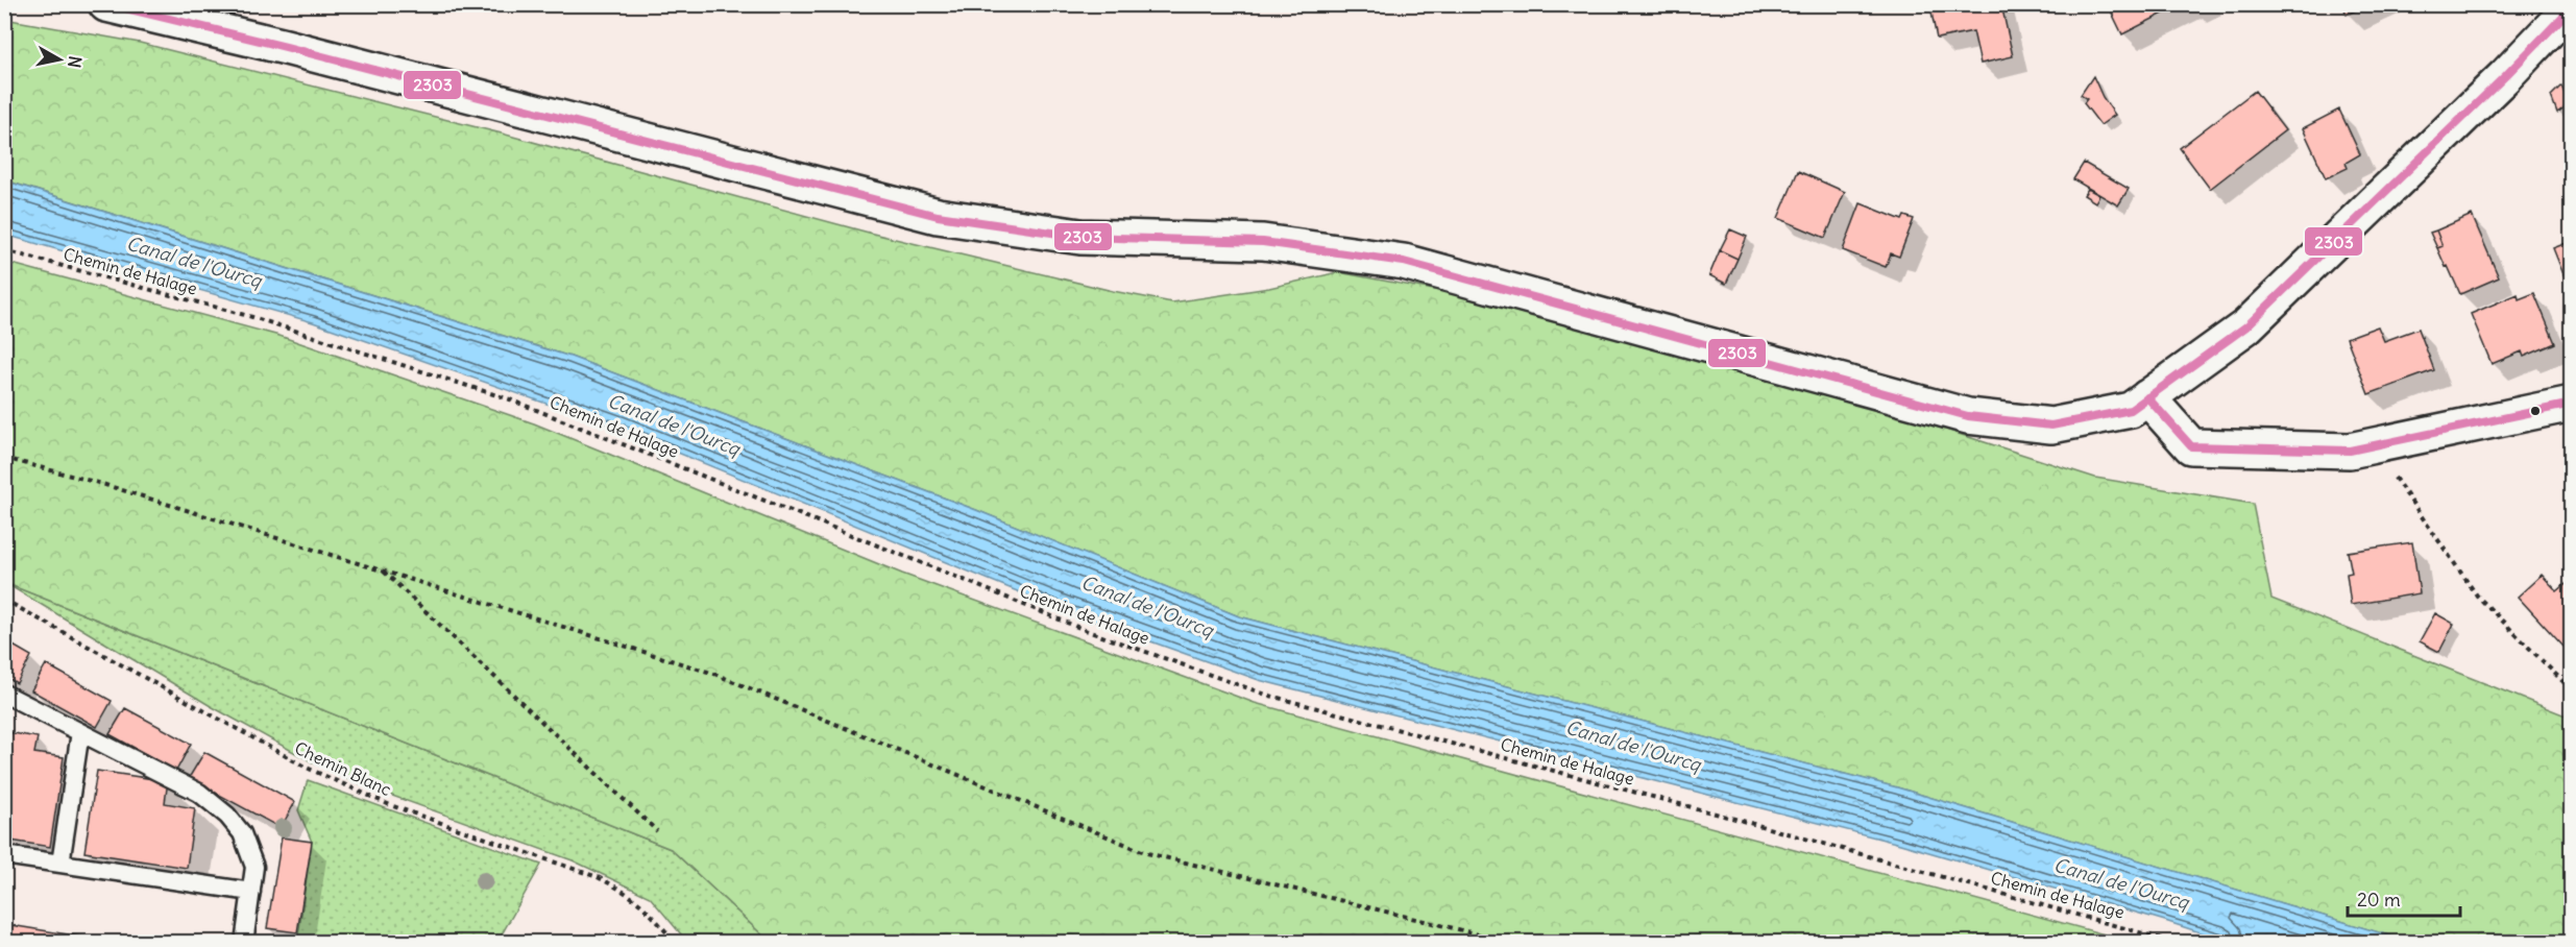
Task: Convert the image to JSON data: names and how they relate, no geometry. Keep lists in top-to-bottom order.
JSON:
{
  "streets": {
    "path": ["Chemin de Halage", "Chemin Blanc"]
  },
  "water": ["Canal de l'Ourcq"],
  "lines": ["transit line 2303"],
  "scale_bar": "20 m",
  "north": "right"
}
